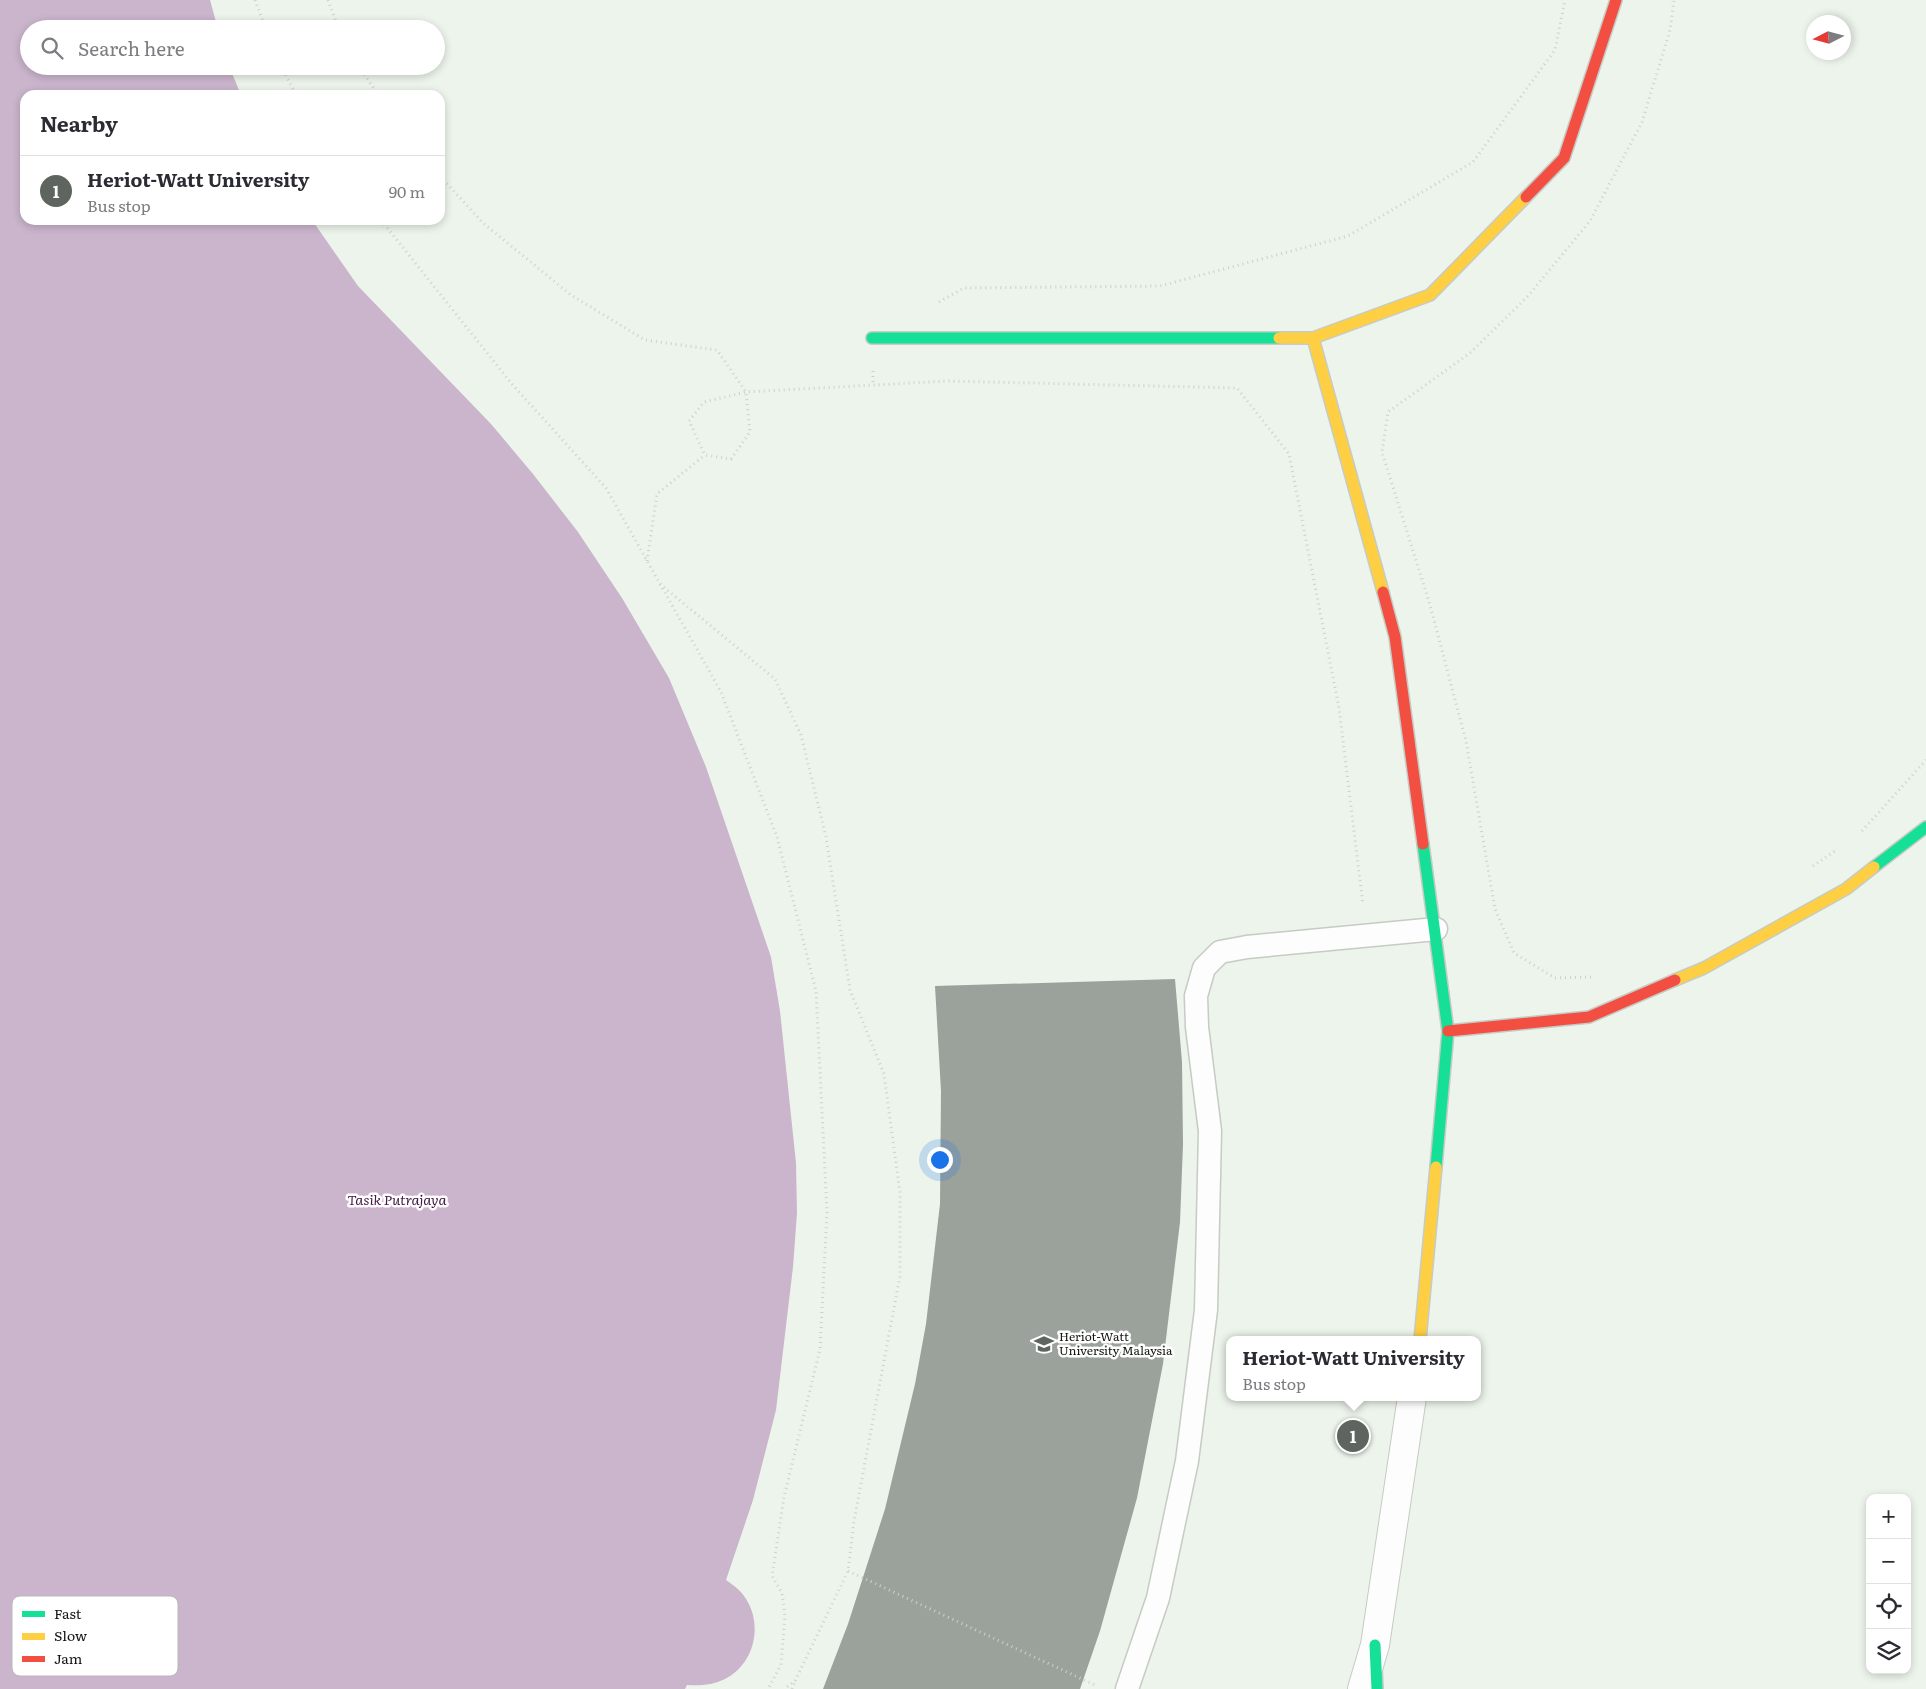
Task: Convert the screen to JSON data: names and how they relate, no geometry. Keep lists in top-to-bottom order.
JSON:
{
  "water": ["Tasik Putrajaya"],
  "places": {
    "school or university": ["Heriot-Watt University Malaysia"]
  },
  "legend": ["Fast", "Slow", "Jam"],
  "north": "left",
  "page": {
    "search": "Search here",
    "heading": "Nearby",
    "list": [
      {
        "mark": "1",
        "name": "Heriot-Watt University",
        "note": "Bus stop",
        "value": "90 m"
      }
    ],
    "popup": ["Heriot-Watt University", "Bus stop"],
    "pins": "1",
    "map_buttons": ["+", "−"]
  }
}
